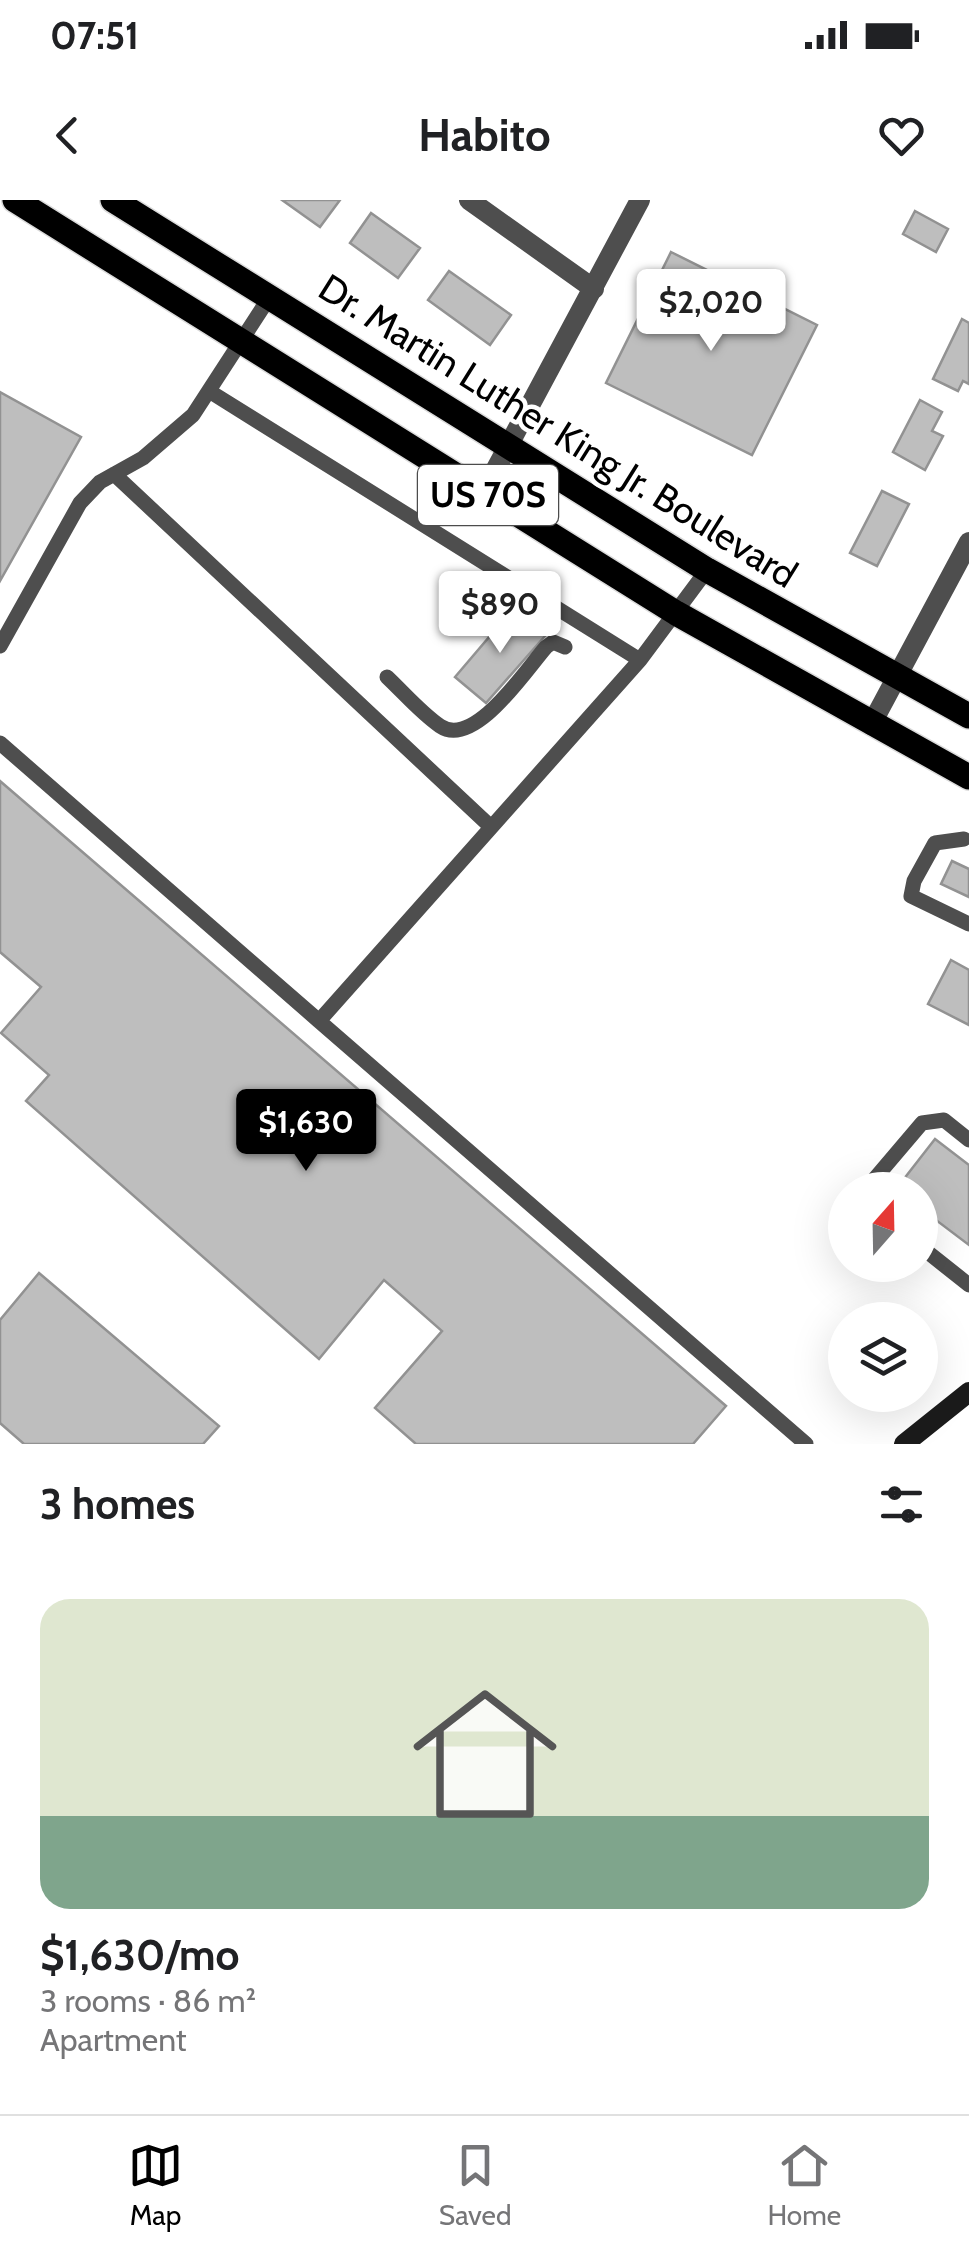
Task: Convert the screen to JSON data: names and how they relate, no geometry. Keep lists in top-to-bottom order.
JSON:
{
  "streets": {
    "main road": ["Dr. Martin Luther King Jr. Boulevard", "US 70S"]
  },
  "north": "top",
  "page": {
    "status": "07:51",
    "header": "Habito",
    "price": ["$2,020", "$890", "$1,630"],
    "heading": "3 homes",
    "list": [
      {
        "name": "$1,630/mo",
        "note": "3 rooms · 86 m² · Apartment"
      }
    ],
    "tabs": ["Map", "Saved", "Home"]
  }
}
